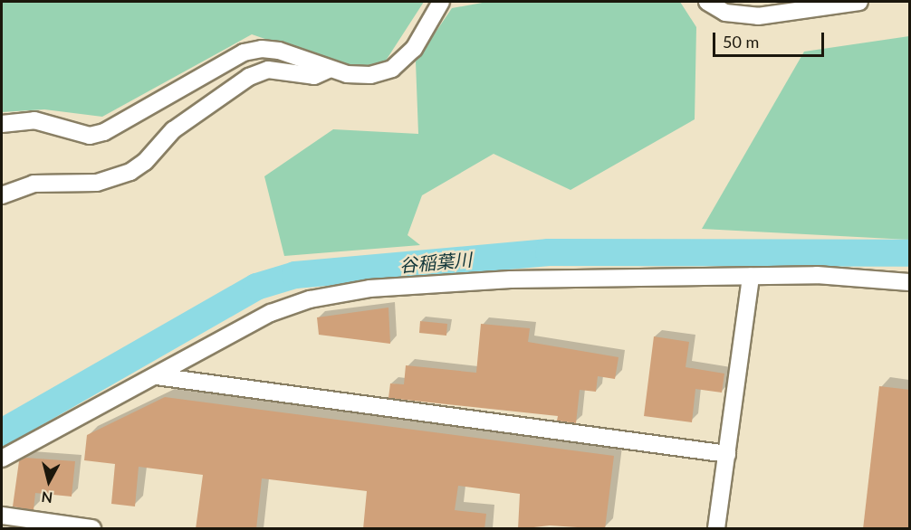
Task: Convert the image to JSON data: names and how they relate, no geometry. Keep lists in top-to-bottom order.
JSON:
{
  "water": ["谷稲葉川"],
  "scale_bar": "50 m",
  "north": "bottom"
}
